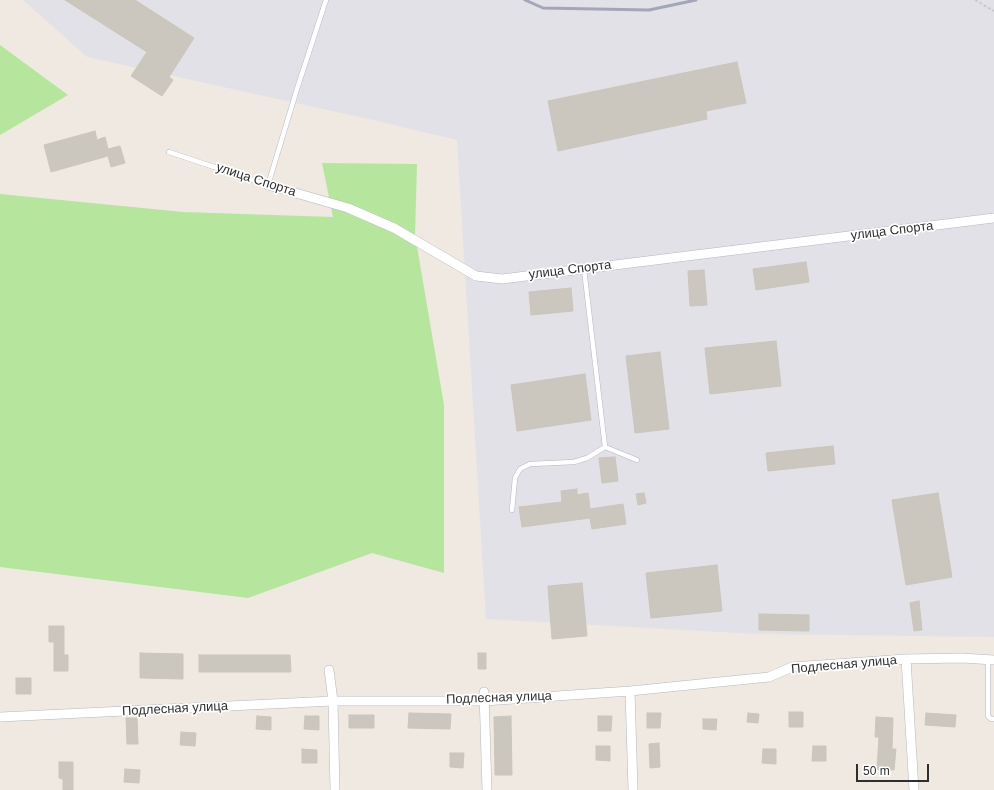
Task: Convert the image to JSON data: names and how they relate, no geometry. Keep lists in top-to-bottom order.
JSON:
{
  "streets": {
    "street": ["улица Спорта", "Подлесная улица"]
  },
  "scale_bar": "50 m"
}
